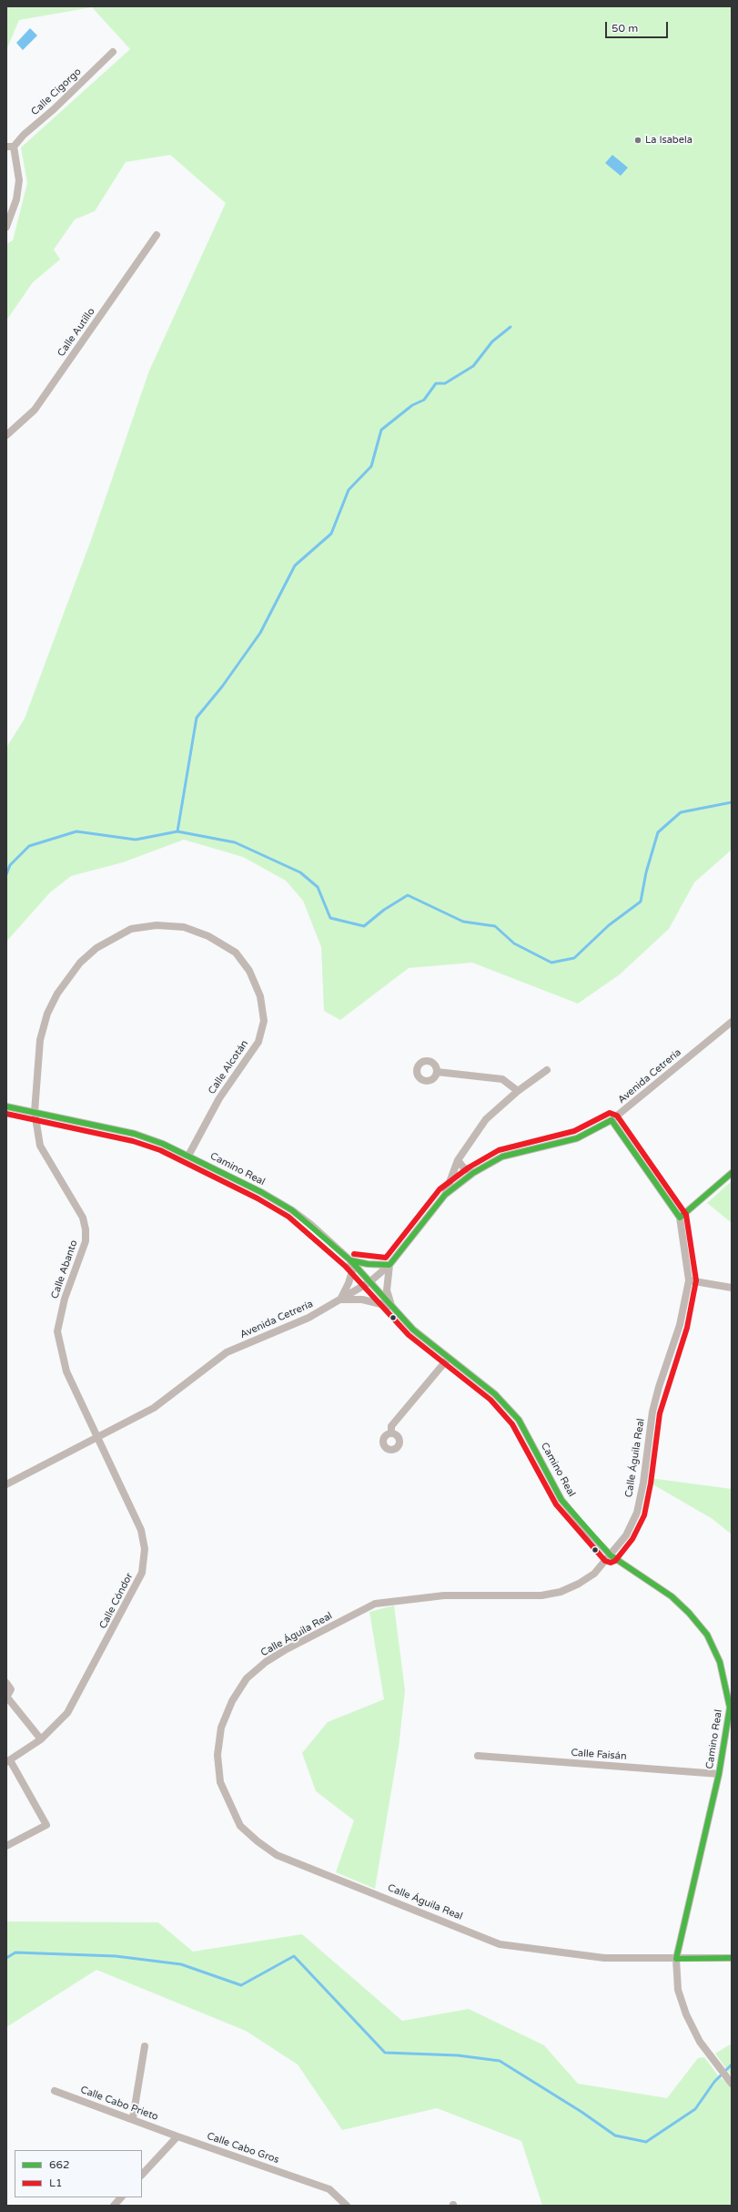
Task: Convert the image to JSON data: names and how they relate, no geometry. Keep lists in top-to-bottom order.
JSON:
{
  "streets": {
    "street": [
      "Calle Cigorgo",
      "Calle Autillo",
      "Calle Alcotán",
      "Avenida Cetrería",
      "Camino Real",
      "Calle Abanto",
      "Calle Águila Real",
      "Calle Cóndor",
      "Calle Faisán",
      "Calle Cabo Prieto",
      "Calle Cabo Gros"
    ]
  },
  "crossings": [
    ["Calle Alcotán", "Camino Real"],
    ["Calle Alcotán", "Calle Abanto"],
    ["Avenida Cetrería", "Camino Real"],
    ["Avenida Cetrería", "Calle Abanto"],
    ["Avenida Cetrería", "Calle Águila Real"],
    ["Avenida Cetrería", "Calle Cóndor"],
    ["Camino Real", "Calle Abanto"],
    ["Camino Real", "Calle Águila Real"],
    ["Camino Real", "Calle Faisán"],
    ["Calle Abanto", "Calle Cóndor"],
    ["Calle Cabo Prieto", "Calle Cabo Gros"]
  ],
  "places": ["La Isabela"],
  "lines": ["transit line 662", "transit line L1"],
  "legend": ["662", "L1"],
  "scale_bar": "50 m"
}
